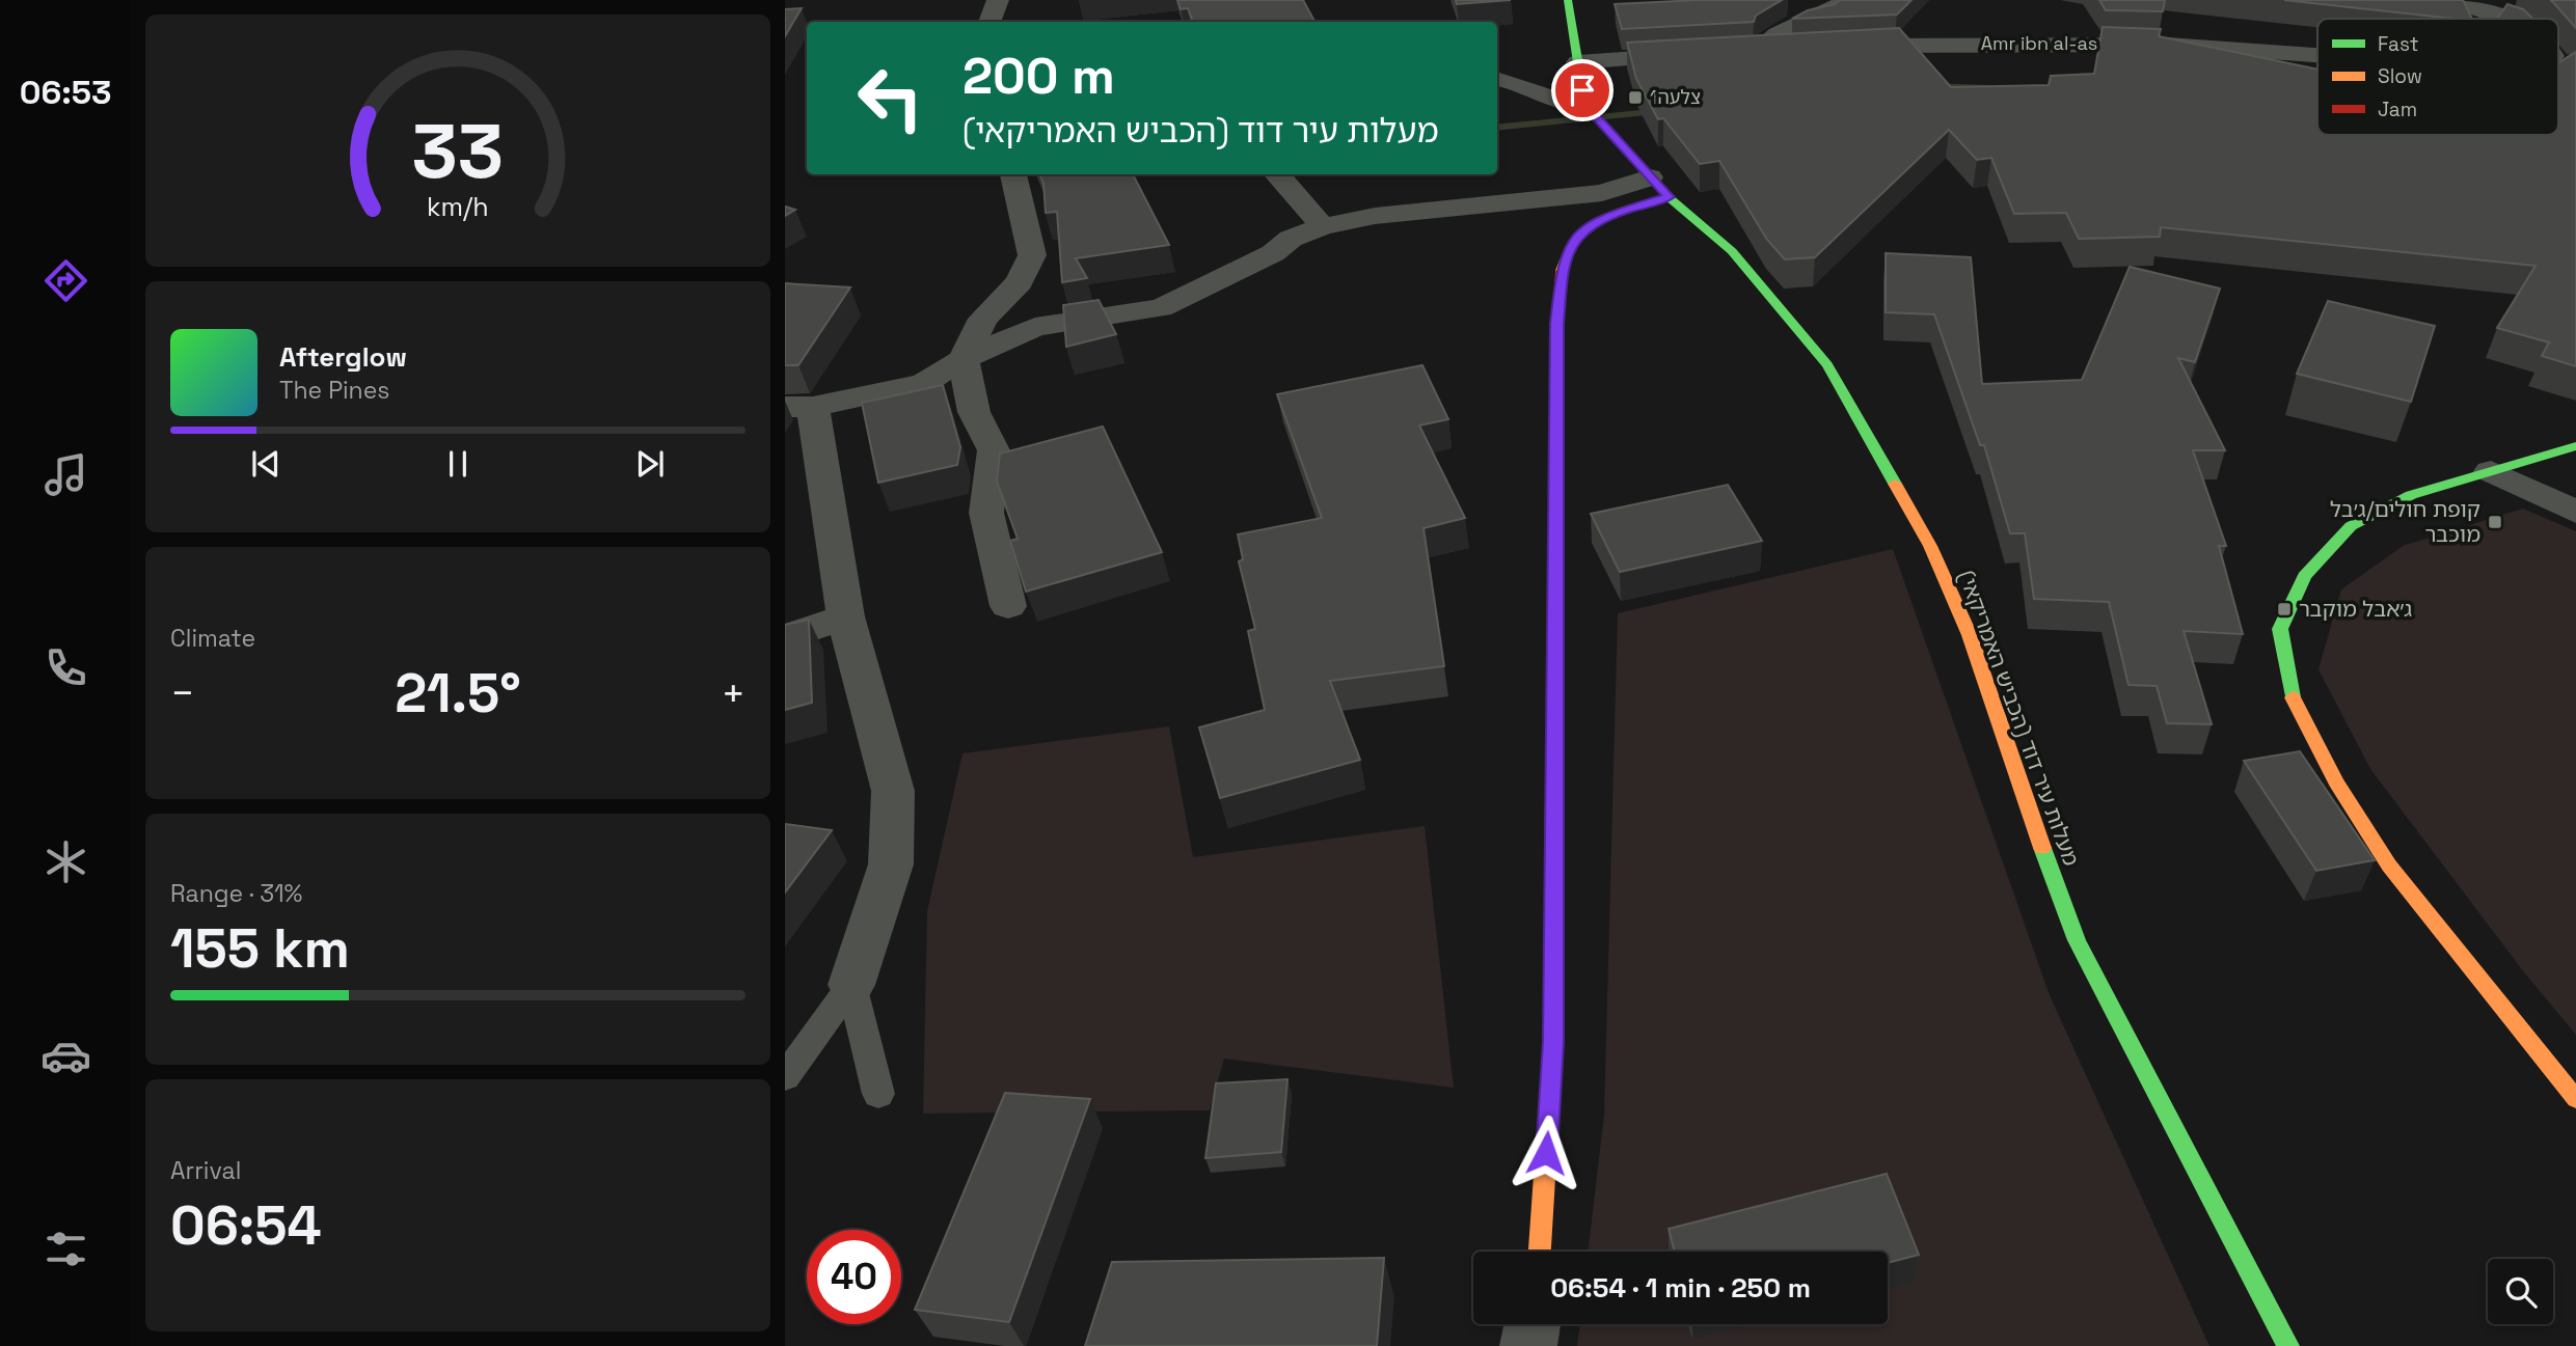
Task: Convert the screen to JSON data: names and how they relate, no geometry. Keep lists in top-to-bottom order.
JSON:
{
  "streets": {
    "street": ["Amr ibn al-as", "מעלות עיר דוד (הכביש האמריקאי)"]
  },
  "places": {
    "transit": ["צלעה1", "קופת חולים/ג׳בל מוכבר", "ג׳אבל מוקבר"]
  },
  "legend": ["Fast", "Slow", "Jam"],
  "page": {
    "tabs": "06:53",
    "turn": ["200 m", "מעלות עיר דוד (הכביש האמריקאי)"],
    "song": ["Afterglow", "The Pines"],
    "tile": [
      "Climate",
      ["Range · 31%", "155 km"],
      ["Arrival", "06:54"]
    ],
    "heat": ["−", "21.5°", "+"],
    "limit": "40",
    "trip": "06:54 · 1 min · 250 m",
    "gauge": ["33", "km/h"]
  }
}
